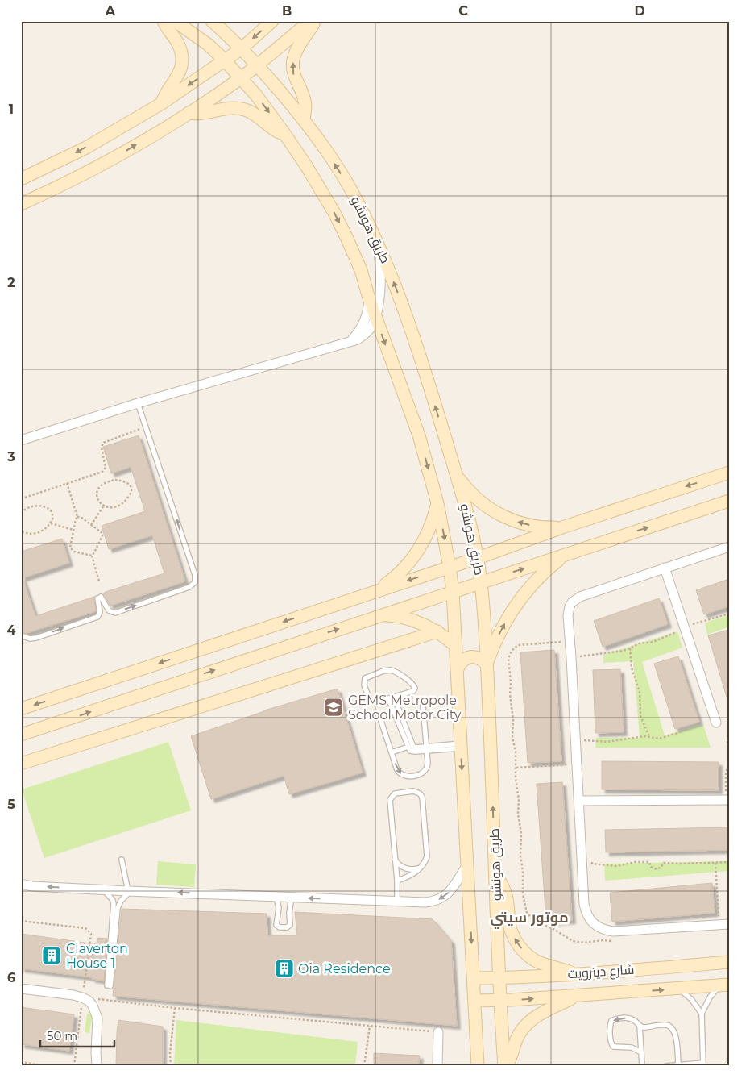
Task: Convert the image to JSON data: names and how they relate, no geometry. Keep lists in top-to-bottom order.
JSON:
{
  "streets": {
    "street": ["طريق هونشو", "شارع ديترويت"]
  },
  "crossings": [
    ["طريق هونشو", "شارع ديترويت"]
  ],
  "districts": ["موتور سيتي"],
  "places": {
    "school or university": ["GEMS Metropole School Motor City"],
    "building": ["Claverton House 1", "Oia Residence"]
  },
  "scale_bar": "50 m",
  "grid": {
    "columns": [
      "A",
      "B",
      "C",
      "D"
    ],
    "rows": [
      "1",
      "2",
      "3",
      "4",
      "5",
      "6"
    ]
  }
}
